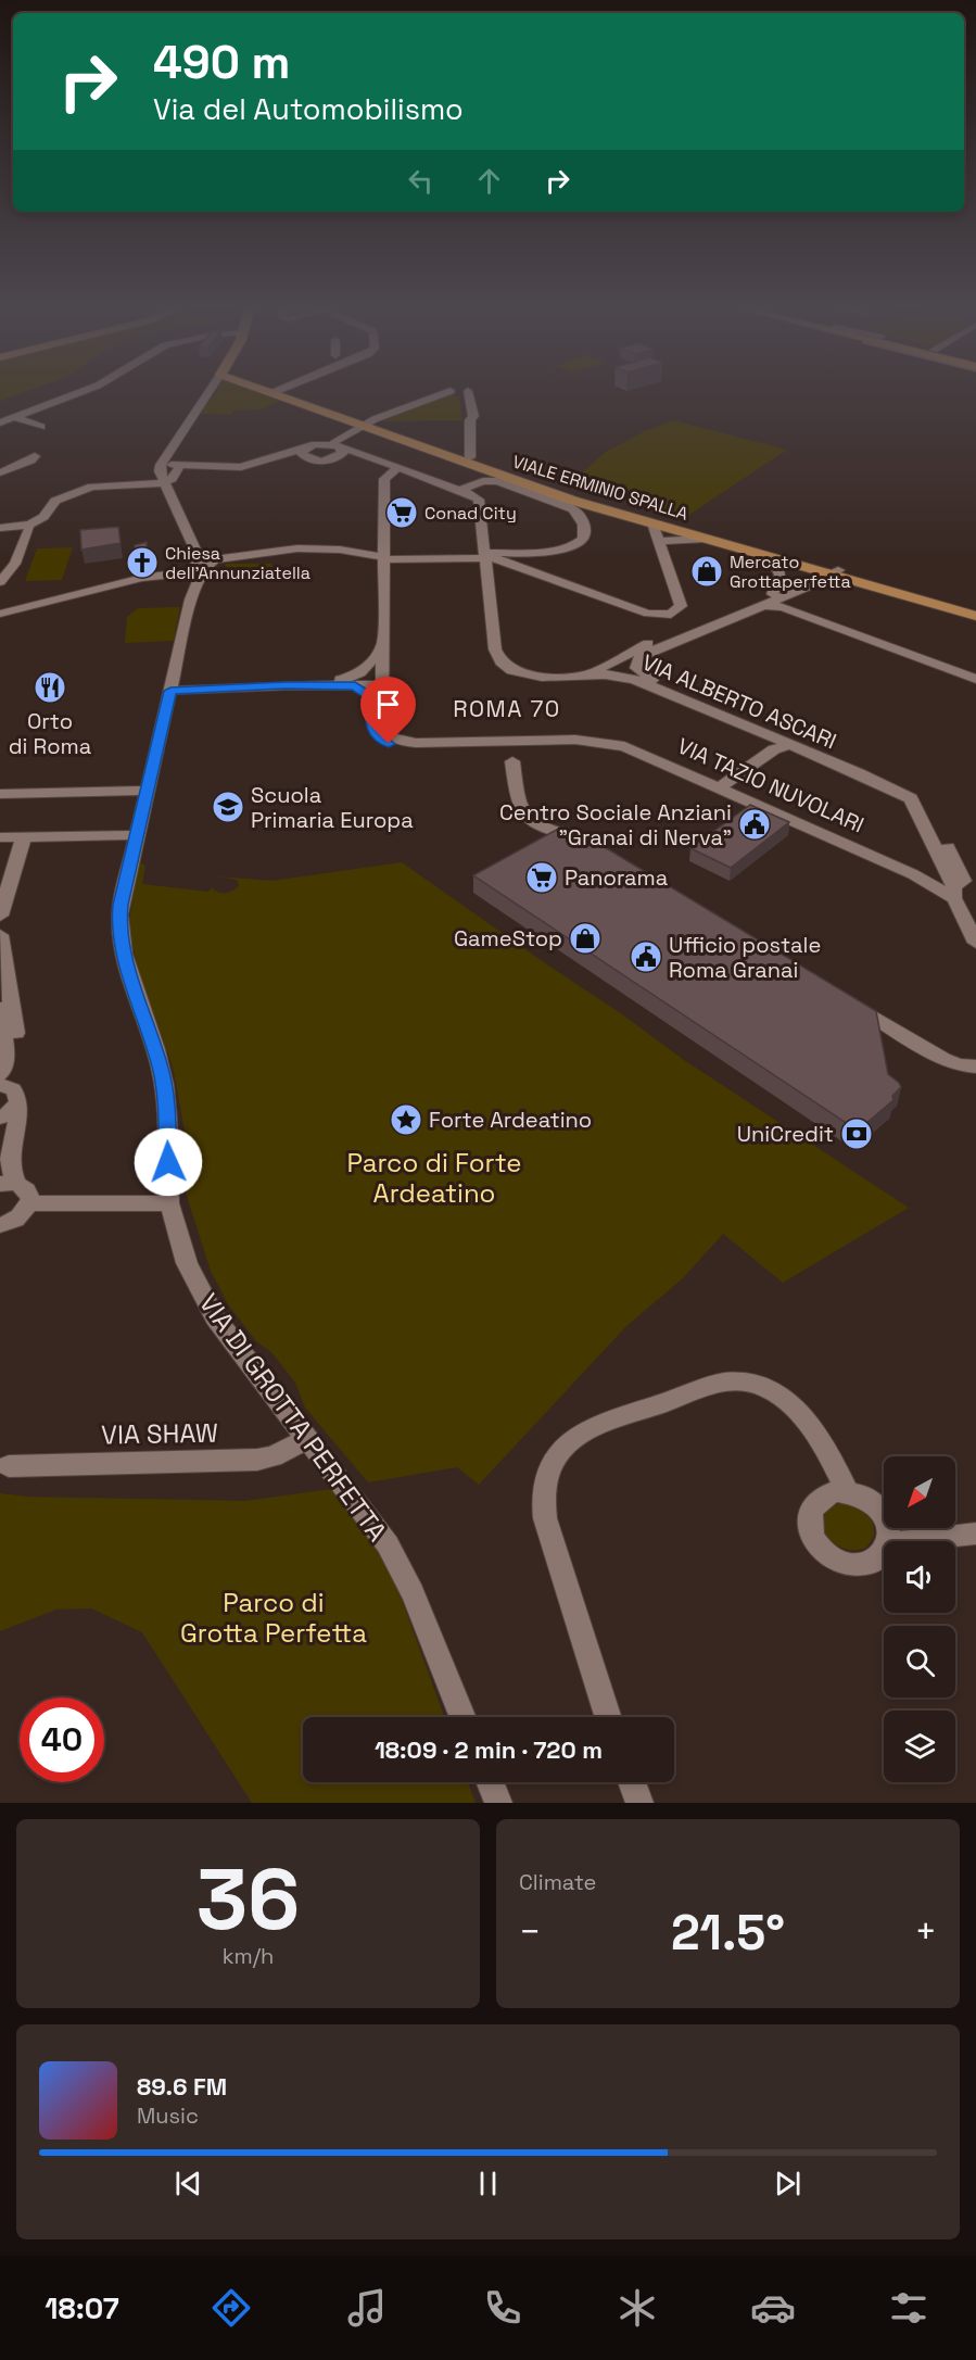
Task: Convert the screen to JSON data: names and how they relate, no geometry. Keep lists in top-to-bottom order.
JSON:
{
  "streets": {
    "main road": ["VIALE ERMINIO SPALLA"],
    "street": [
      "VIA ALBERTO ASCARI",
      "VIA TAZIO NUVOLARI",
      "VIA DI GROTTA PERFETTA",
      "VIA SHAW"
    ]
  },
  "crossings": [
    ["VIA ALBERTO ASCARI", "VIA TAZIO NUVOLARI"],
    ["VIA DI GROTTA PERFETTA", "VIA SHAW"]
  ],
  "districts": ["ROMA 70"],
  "parks": ["Parco di Forte Ardeatino", "Parco di Grotta Perfetta"],
  "places": {
    "supermarket": ["Conad City", "Panorama"],
    "church": ["Chiesa dell'Annunziatella"],
    "shop": ["Mercato Grottaperfetta", "GameStop"],
    "restaurant": ["Orto di Roma"],
    "school or university": ["Scuola Primaria Europa"],
    "public building": ["Centro Sociale Anziani \"Granai di Nerva\"", "Ufficio postale Roma Granai"],
    "place": ["Forte Ardeatino"],
    "bank": ["UniCredit"]
  },
  "north": "bottom left",
  "page": {
    "turn": ["490 m", "Via del Automobilismo"],
    "limit": "40",
    "trip": "18:09 · 2 min · 720 m",
    "tile": [
      ["36", "km/h"],
      "Climate"
    ],
    "heat": ["−", "21.5°", "+"],
    "song": ["89.6 FM", "Music"],
    "tabs": "18:07"
  }
}
